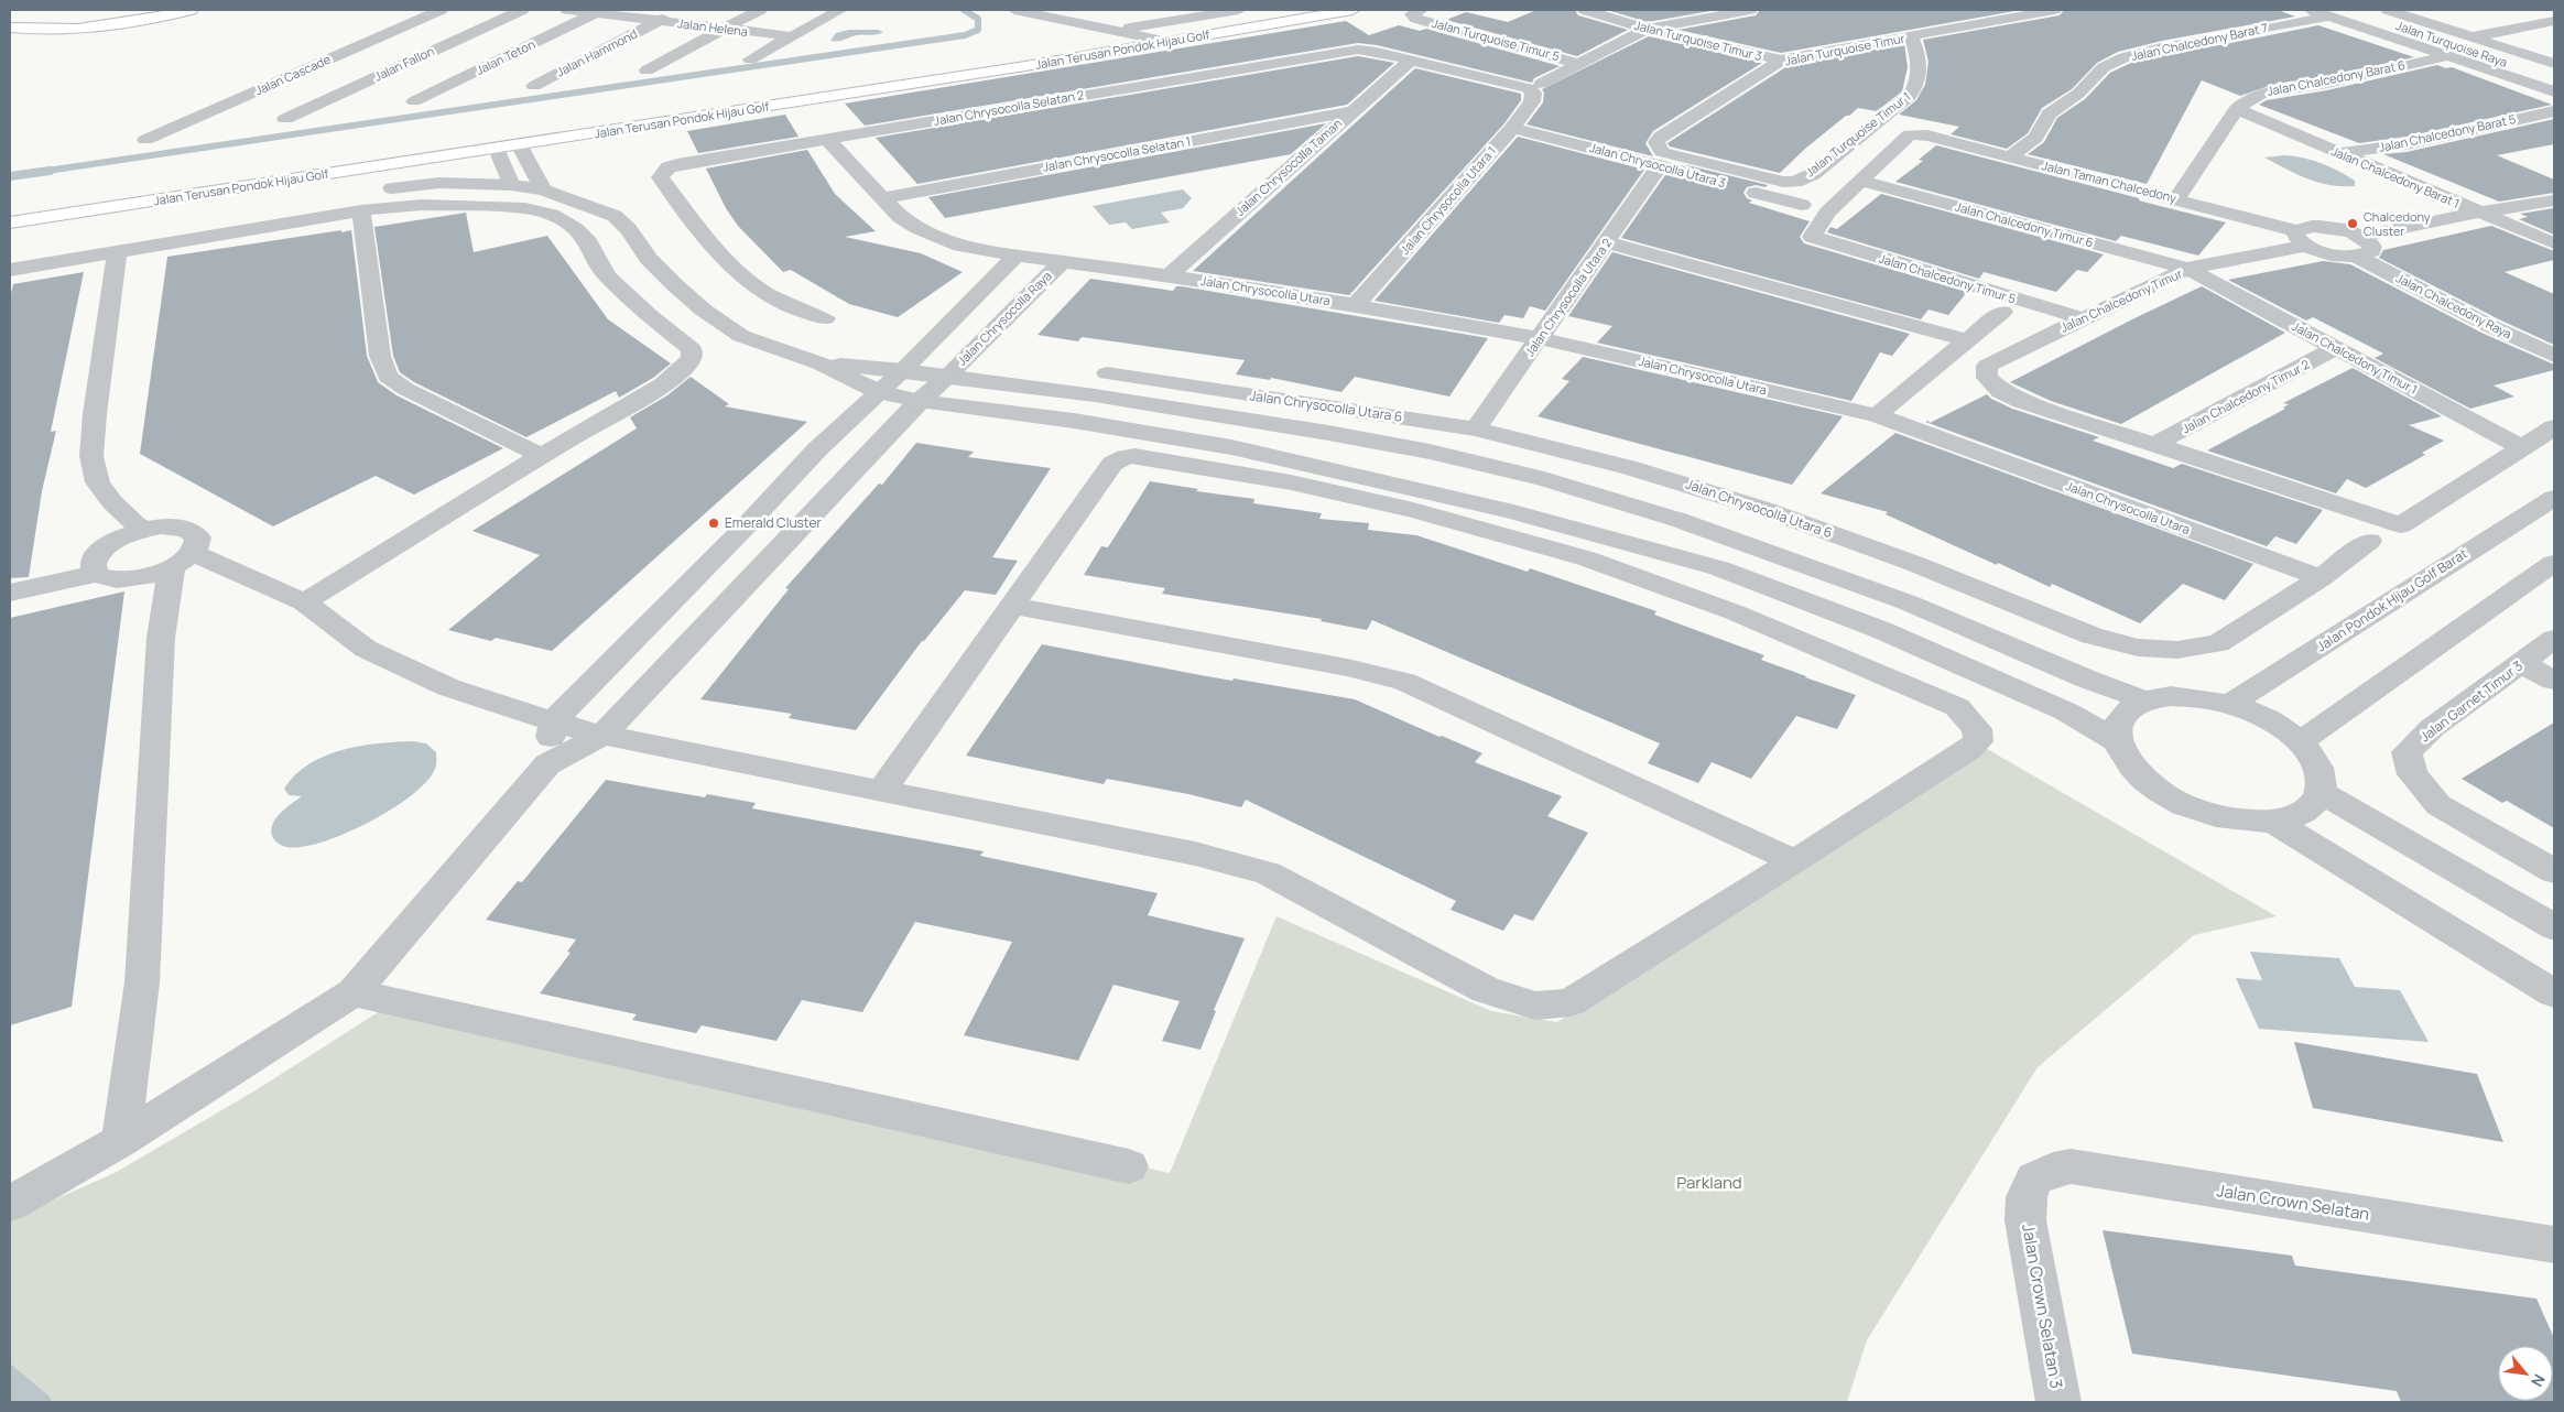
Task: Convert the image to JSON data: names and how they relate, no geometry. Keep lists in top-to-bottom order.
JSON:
{
  "streets": {
    "main road": ["Jalan Terusan Pondok Hijau Golf"],
    "street": [
      "Jalan Helena",
      "Jalan Turquoise Timur 5",
      "Jalan Turquoise Timur 3",
      "Jalan Chalcedony Barat 7",
      "Jalan Turquoise Raya",
      "Jalan Turquoise Timur",
      "Jalan Hammond",
      "Jalan Teton",
      "Jalan Fallon",
      "Jalan Cascade",
      "Jalan Chalcedony Barat 6",
      "Jalan Chrysocolla Selatan 2",
      "Jalan Chalcedony Barat 5",
      "Jalan Turquoise Timur 1",
      "Jalan Chrysocolla Selatan 1",
      "Jalan Chrysocolla Utara 3",
      "Jalan Chrysocolla Taman",
      "Jalan Chalcedony Barat 1",
      "Jalan Taman Chalcedony",
      "Jalan Chrysocolla Utara 1",
      "Jalan Chalcedony Timur 6",
      "Jalan Chalcedony Timur 5",
      "Jalan Chrysocolla Utara",
      "Jalan Chrysocolla Utara 2",
      "Jalan Chalcedony Timur",
      "Jalan Chalcedony Raya",
      "Jalan Chrysocolla Raya",
      "Jalan Chalcedony Timur 1",
      "Jalan Chalcedony Timur 2",
      "Jalan Chrysocolla Utara 6",
      "Jalan Pondok Hijau Golf Barat",
      "Jalan Garnet Timur 3",
      "Jalan Crown Selatan",
      "Jalan Crown Selatan 3"
    ]
  },
  "crossings": [
    ["Jalan Helena", "Jalan Hammond"],
    ["Jalan Helena", "Jalan Teton"],
    ["Jalan Turquoise Timur 3", "Jalan Turquoise Timur"],
    ["Jalan Chalcedony Barat 7", "Jalan Taman Chalcedony"],
    ["Jalan Turquoise Timur", "Jalan Turquoise Timur 1"],
    ["Jalan Chalcedony Barat 6", "Jalan Chalcedony Barat 1"],
    ["Jalan Chalcedony Barat 6", "Jalan Taman Chalcedony"],
    ["Jalan Chrysocolla Selatan 2", "Jalan Chrysocolla Taman"],
    ["Jalan Chrysocolla Selatan 2", "Jalan Chrysocolla Utara"],
    ["Jalan Chalcedony Barat 5", "Jalan Chalcedony Barat 1"],
    ["Jalan Chrysocolla Selatan 1", "Jalan Chrysocolla Taman"],
    ["Jalan Chrysocolla Selatan 1", "Jalan Chrysocolla Utara"],
    ["Jalan Chrysocolla Utara 3", "Jalan Chrysocolla Utara 1"],
    ["Jalan Chrysocolla Utara 3", "Jalan Chrysocolla Utara 2"],
    ["Jalan Chrysocolla Taman", "Jalan Chrysocolla Utara"],
    ["Jalan Taman Chalcedony", "Jalan Chalcedony Timur 6"],
    ["Jalan Taman Chalcedony", "Jalan Chalcedony Timur 5"],
    ["Jalan Taman Chalcedony", "Jalan Chalcedony Timur"],
    ["Jalan Taman Chalcedony", "Jalan Chalcedony Raya"],
    ["Jalan Chrysocolla Utara 1", "Jalan Chrysocolla Utara"],
    ["Jalan Chalcedony Timur 6", "Jalan Chalcedony Timur 5"],
    ["Jalan Chalcedony Timur 6", "Jalan Chalcedony Timur"],
    ["Jalan Chalcedony Timur 6", "Jalan Chalcedony Timur 1"],
    ["Jalan Chalcedony Timur 5", "Jalan Chalcedony Timur"],
    ["Jalan Chrysocolla Utara", "Jalan Chrysocolla Utara 2"],
    ["Jalan Chrysocolla Utara", "Jalan Chrysocolla Raya"],
    ["Jalan Chrysocolla Utara", "Jalan Chrysocolla Utara 6"],
    ["Jalan Chrysocolla Utara 2", "Jalan Chrysocolla Utara 6"],
    ["Jalan Chalcedony Timur", "Jalan Chalcedony Raya"],
    ["Jalan Chalcedony Timur", "Jalan Chalcedony Timur 1"],
    ["Jalan Chalcedony Timur", "Jalan Chalcedony Timur 2"],
    ["Jalan Chalcedony Timur 1", "Jalan Chalcedony Timur 2"],
    ["Jalan Crown Selatan", "Jalan Crown Selatan 3"]
  ],
  "parks": ["Parkland"],
  "places": ["Chalcedony Cluster", "Emerald Cluster"],
  "north": "bottom right"
}
